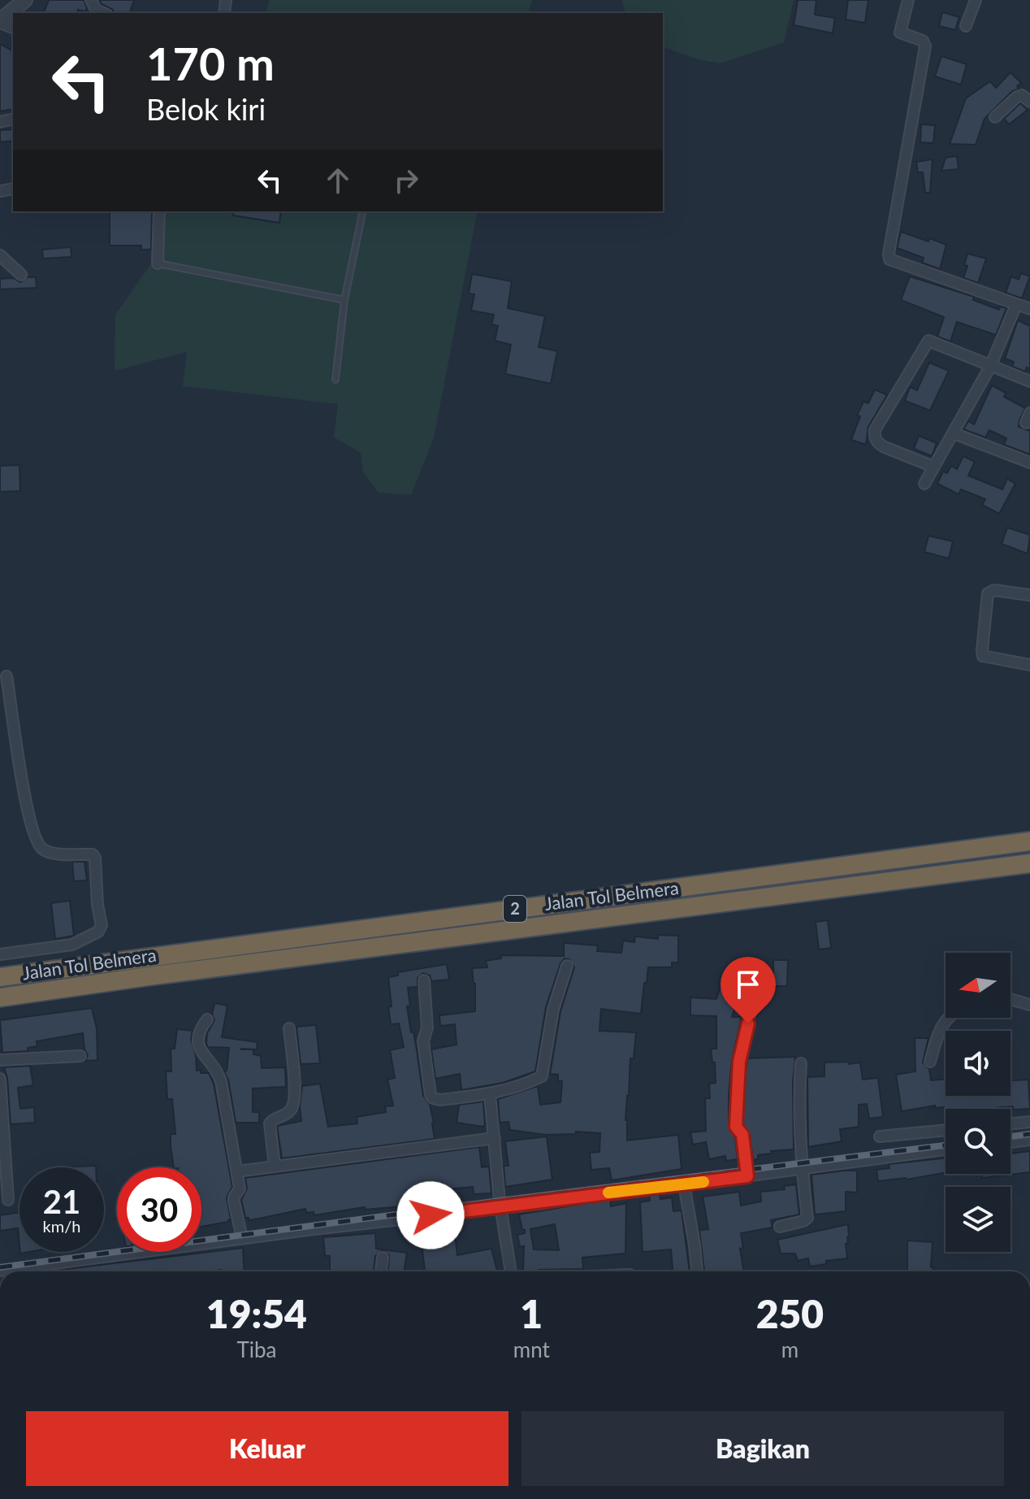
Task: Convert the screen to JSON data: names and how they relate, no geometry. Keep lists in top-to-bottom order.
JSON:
{
  "streets": {
    "highway": ["Jalan Tol Belmera", "2"]
  },
  "north": "left",
  "page": {
    "turn": ["170 m", "Belok kiri"],
    "speed": "21 km/h",
    "limit": "30",
    "eta": [
      "19:54",
      "Tiba",
      "1",
      "mnt",
      "250",
      "m"
    ],
    "buttons": ["Keluar", "Bagikan"]
  }
}
